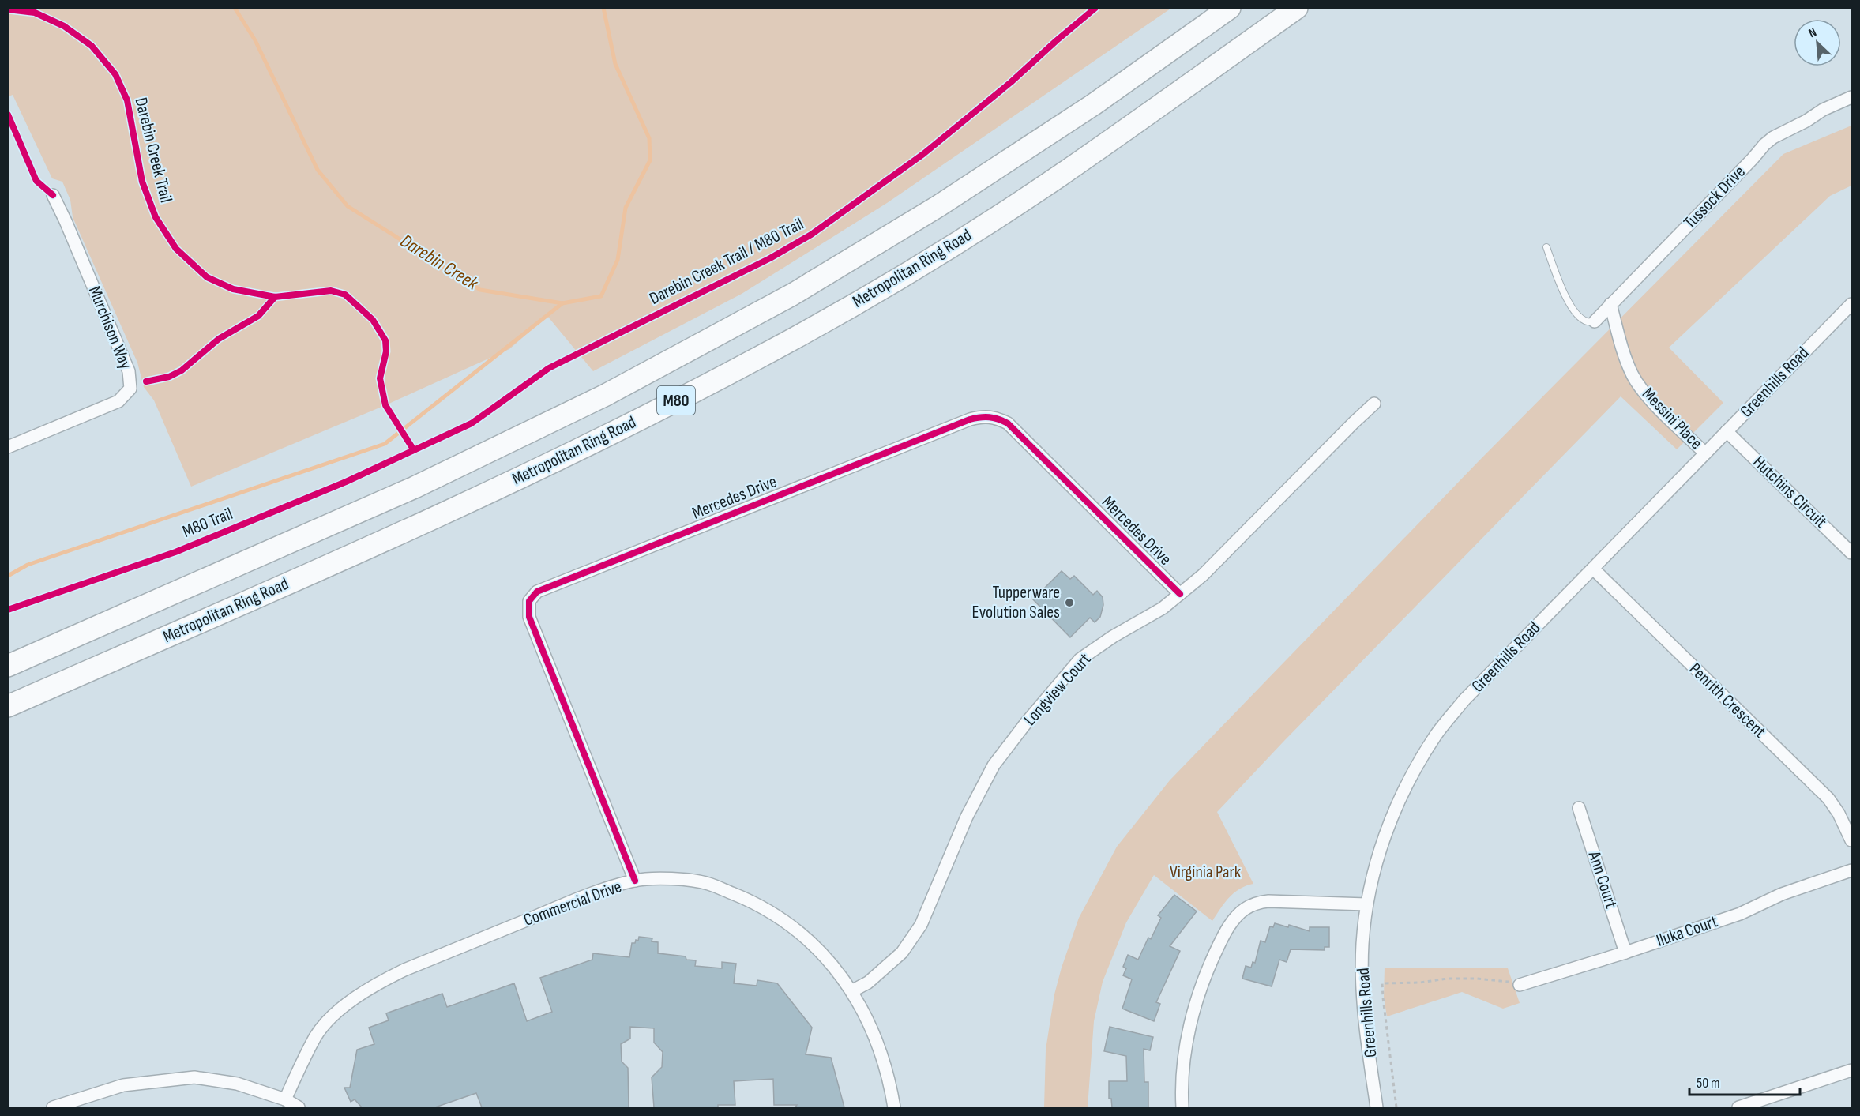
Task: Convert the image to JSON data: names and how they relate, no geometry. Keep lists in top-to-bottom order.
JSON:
{
  "streets": {
    "highway": ["Metropolitan Ring Road", "M80"],
    "street": [
      "Tussock Drive",
      "Murchison Way",
      "Greenhills Road",
      "Messini Place",
      "Hutchins Circuit",
      "Mercedes Drive",
      "Longview Court",
      "Penrith Crescent",
      "Ann Court",
      "Commercial Drive",
      "Iluka Court"
    ],
    "cycle path": ["Darebin Creek Trail", "Darebin Creek Trail / M80 Trail"]
  },
  "crossings": [
    ["Tussock Drive", "Messini Place"],
    ["Greenhills Road", "Messini Place"],
    ["Greenhills Road", "Hutchins Circuit"],
    ["Greenhills Road", "Penrith Crescent"],
    ["Mercedes Drive", "Longview Court"],
    ["Mercedes Drive", "Commercial Drive"],
    ["Longview Court", "Commercial Drive"],
    ["Ann Court", "Iluka Court"]
  ],
  "water": ["Darebin Creek"],
  "parks": ["Virginia Park"],
  "places": ["Tupperware Evolution Sales"],
  "scale_bar": "50 m",
  "north": "top left"
}
